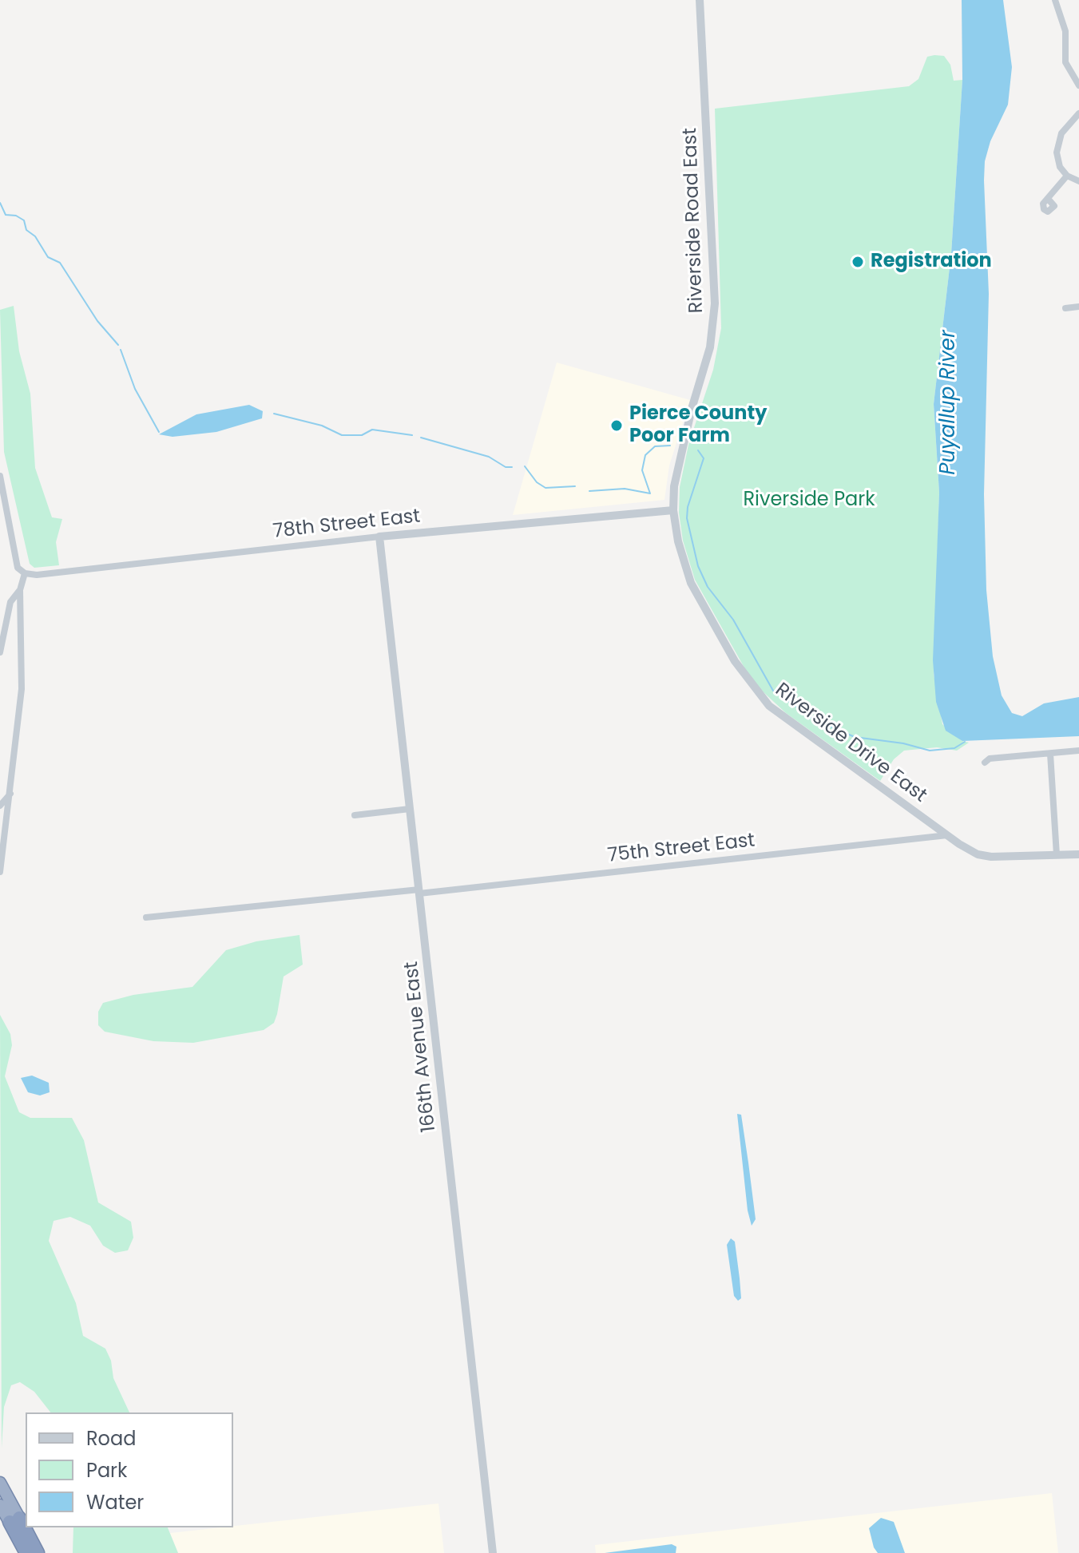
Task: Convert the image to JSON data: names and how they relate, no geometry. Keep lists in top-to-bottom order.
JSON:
{
  "streets": {
    "street": [
      "Riverside Road East",
      "78th Street East",
      "Riverside Drive East",
      "75th Street East",
      "166th Avenue East"
    ]
  },
  "crossings": [
    ["Riverside Road East", "78th Street East"],
    ["Riverside Road East", "Riverside Drive East"],
    ["78th Street East", "Riverside Drive East"],
    ["78th Street East", "166th Avenue East"],
    ["Riverside Drive East", "75th Street East"],
    ["75th Street East", "166th Avenue East"]
  ],
  "water": ["Puyallup River"],
  "parks": ["Riverside Park"],
  "places": ["Registration", "Pierce County Poor Farm"],
  "legend": ["Road", "Park", "Water"]
}
